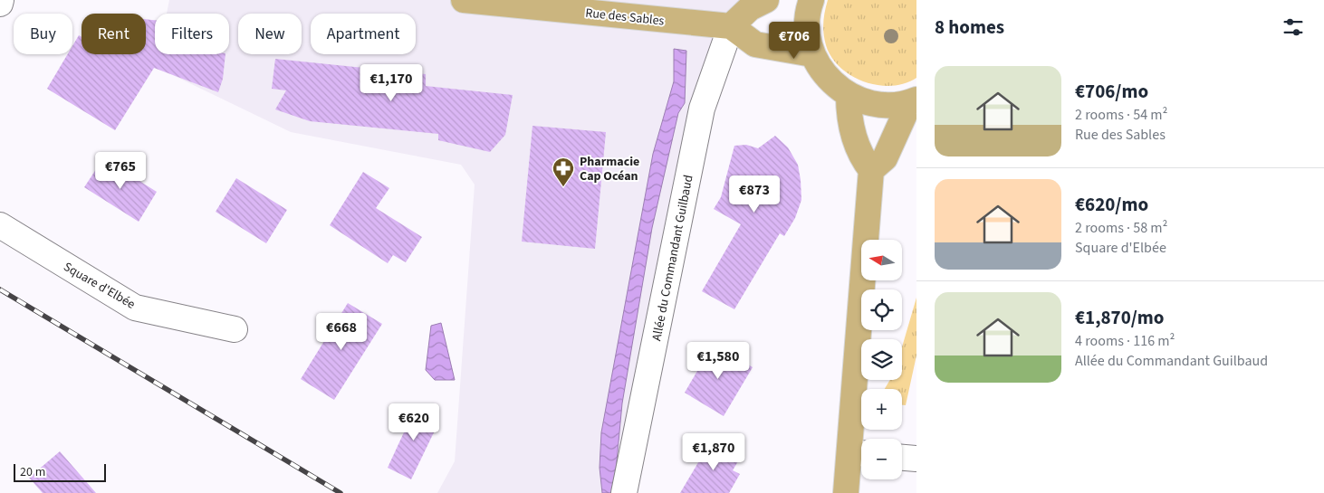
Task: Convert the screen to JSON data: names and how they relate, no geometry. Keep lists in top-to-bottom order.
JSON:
{
  "streets": {
    "main road": ["Rue des Sables"],
    "street": ["Allée du Commandant Guilbaud", "Square d'Elbée"]
  },
  "crossings": [
    ["Rue des Sables", "Allée du Commandant Guilbaud"]
  ],
  "places": {
    "pharmacy": ["Pharmacie Cap Océan"]
  },
  "scale_bar": "20 m",
  "north": "left",
  "page": {
    "heading": "8 homes",
    "chip": [
      "Buy",
      "Rent",
      "Filters",
      "New",
      "Apartment"
    ],
    "price": [
      "€706",
      "€1,170",
      "€765",
      "€873",
      "€668",
      "€1,580",
      "€620",
      "€1,870"
    ],
    "list": [
      {
        "name": "€706/mo",
        "note": "2 rooms · 54 m² · Rue des Sables"
      },
      {
        "name": "€620/mo",
        "note": "2 rooms · 58 m² · Square d'Elbée"
      },
      {
        "name": "€1,870/mo",
        "note": "4 rooms · 116 m² · Allée du Commandant Guilbaud"
      }
    ],
    "map_buttons": ["+", "−"],
    "scale": "20 m"
  }
}
